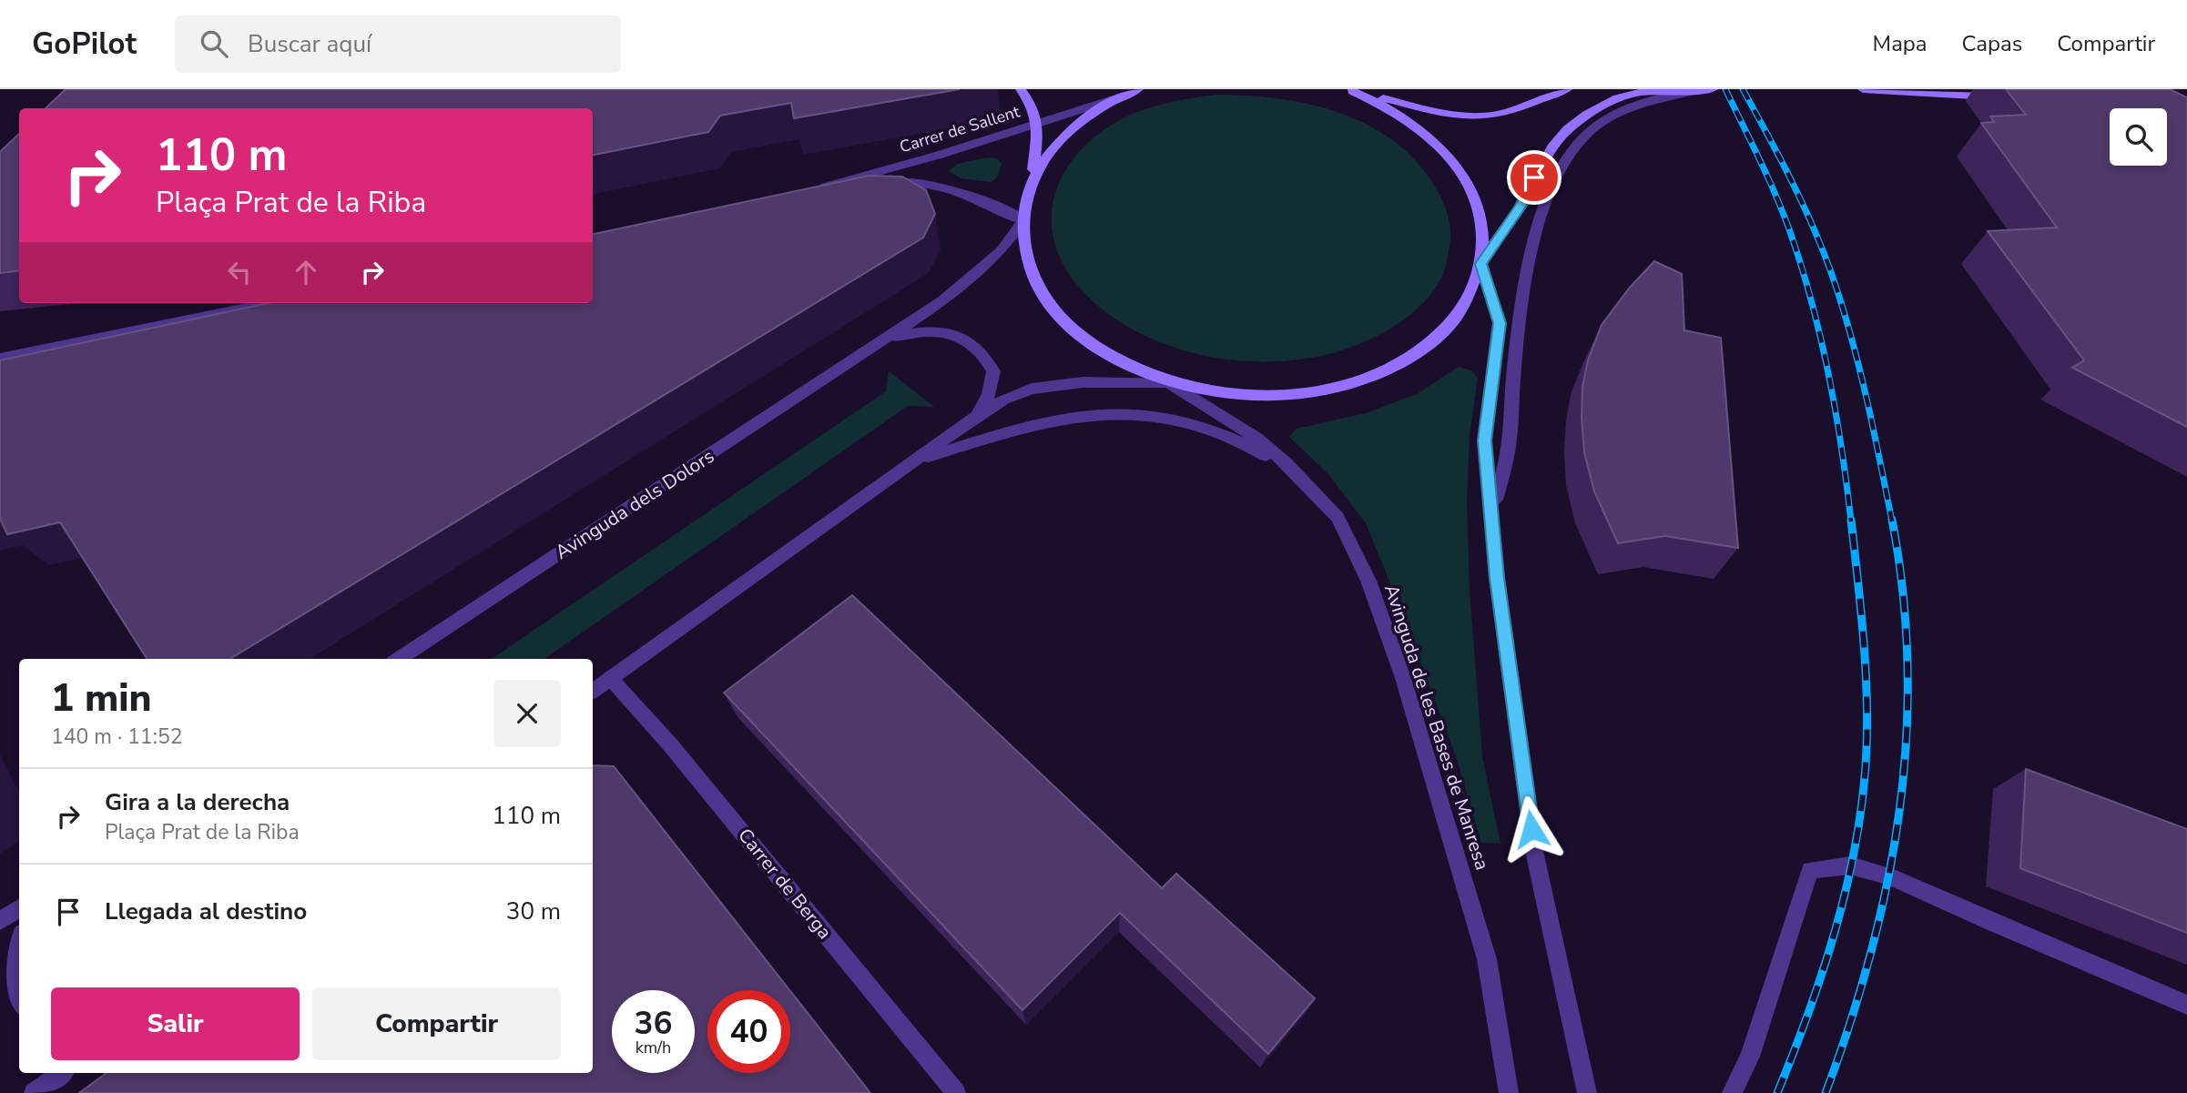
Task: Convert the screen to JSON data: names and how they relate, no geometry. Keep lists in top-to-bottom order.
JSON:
{
  "streets": {
    "street": [
      "Carrer de Sallent",
      "Avinguda dels Dolors",
      "Avinguda de les Bases de Manresa",
      "Carrer de Berga"
    ]
  },
  "crossings": [
    ["Carrer de Sallent", "Avinguda dels Dolors"],
    ["Avinguda dels Dolors", "Avinguda de les Bases de Manresa"],
    ["Avinguda dels Dolors", "Carrer de Berga"]
  ],
  "page": {
    "header": "GoPilot",
    "search": "Buscar aquí",
    "nav": ["Mapa", "Capas", "Compartir"],
    "turn": ["110 m", "Plaça Prat de la Riba"],
    "heading": ["1 min", "140 m · 11:52"],
    "list": [
      {
        "name": "Gira a la derecha",
        "note": "Plaça Prat de la Riba",
        "value": "110 m"
      },
      {
        "name": "Llegada al destino",
        "value": "30 m"
      }
    ],
    "buttons": ["Salir", "Compartir"],
    "speed": "36 km/h",
    "limit": "40"
  }
}
